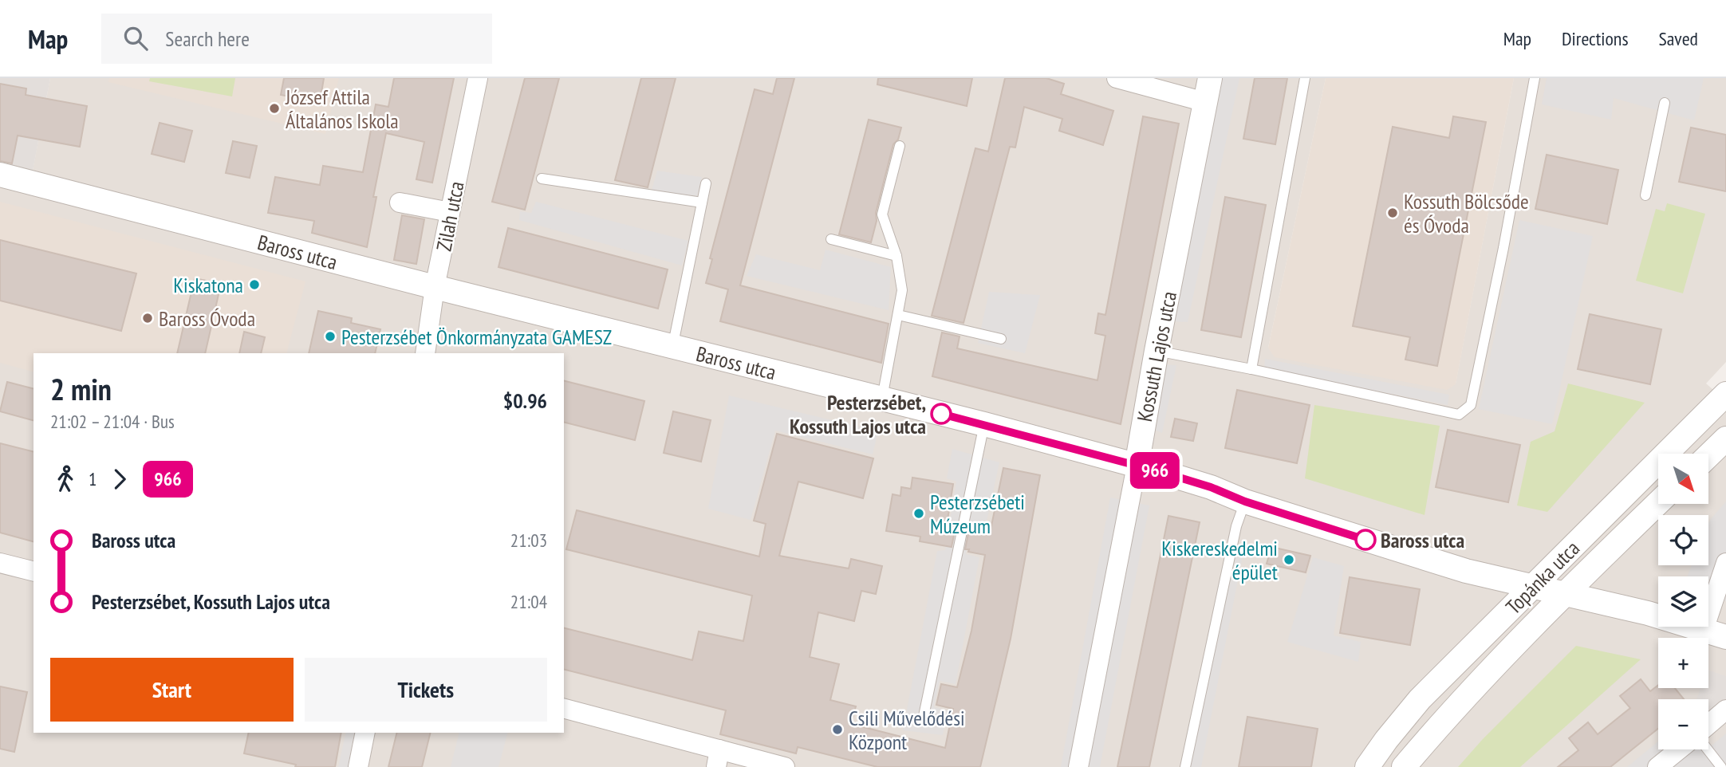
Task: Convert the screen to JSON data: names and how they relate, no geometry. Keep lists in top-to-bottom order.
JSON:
{
  "streets": {
    "street": [
      "Zilah utca",
      "Baross utca",
      "Kossuth Lajos utca",
      "Topánka utca"
    ]
  },
  "crossings": [
    ["Zilah utca", "Baross utca"],
    ["Baross utca", "Kossuth Lajos utca"],
    ["Baross utca", "Topánka utca"]
  ],
  "places": [
    "József Attila Általános Iskola",
    "Kossuth Bölcsőde és Óvoda",
    "Kiskatona",
    "Baross Óvoda",
    "Pesterzsébet Önkormányzata GAMESZ",
    "Pesterzsébet, Kossuth Lajos utca",
    "Pesterzsébeti Múzeum",
    "Baross utca",
    "Kiskereskedelmi épület",
    "Csili Művelődési Központ"
  ],
  "lines": ["bus line 966"],
  "north": "bottom right",
  "page": {
    "header": "Map",
    "search": "Search here",
    "nav": ["Map", "Directions", "Saved"],
    "on_map": "966",
    "heading": ["2 min", "21:02 – 21:04 · Bus", "$0.96"],
    "legs": ["1", "966"],
    "map_buttons": ["+", "−"],
    "list": [
      {
        "name": "Baross utca",
        "value": "21:03"
      },
      {
        "name": "Pesterzsébet, Kossuth Lajos utca",
        "value": "21:04"
      }
    ],
    "buttons": ["Start", "Tickets"]
  }
}
